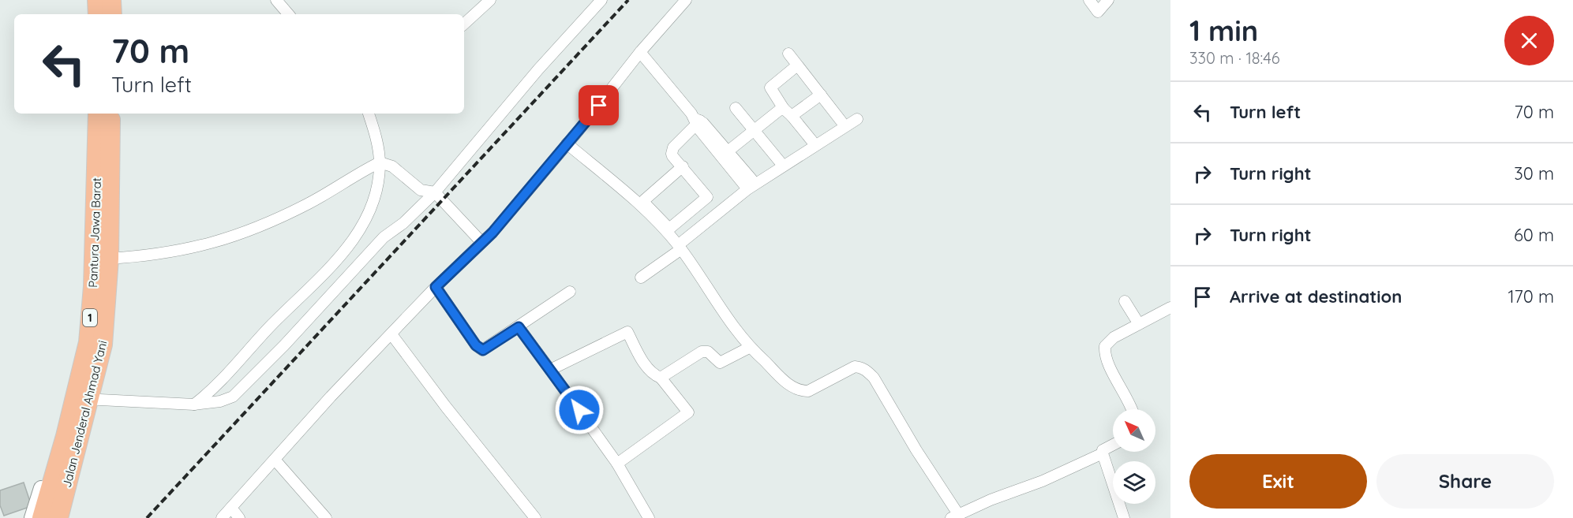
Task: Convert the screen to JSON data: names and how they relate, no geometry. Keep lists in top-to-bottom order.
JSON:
{
  "streets": {
    "highway": ["Pantura Jawa Barat", "1", "Jalan Jenderal Ahmad Yani"]
  },
  "crossings": [
    ["Pantura Jawa Barat", "Jalan Jenderal Ahmad Yani"]
  ],
  "north": "top left",
  "page": {
    "heading": ["1 min", "330 m · 18:46"],
    "turn": ["70 m", "Turn left"],
    "list": [
      {
        "name": "Turn left",
        "value": "70 m"
      },
      {
        "name": "Turn right",
        "value": "30 m"
      },
      {
        "name": "Turn right",
        "value": "60 m"
      },
      {
        "name": "Arrive at destination",
        "value": "170 m"
      }
    ],
    "buttons": ["Exit", "Share"]
  }
}
